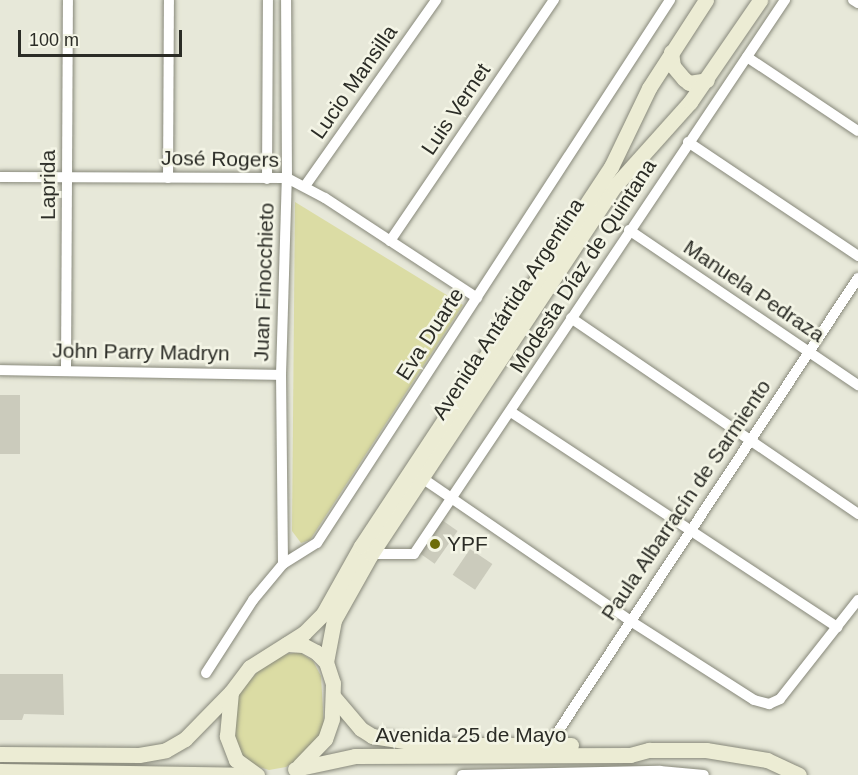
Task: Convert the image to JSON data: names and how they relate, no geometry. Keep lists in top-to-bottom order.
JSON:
{
  "streets": {
    "main road": ["Avenida Antártida Argentina", "Avenida 25 de Mayo"],
    "street": [
      "Lucio Mansilla",
      "Luis Vernet",
      "José Rogers",
      "Laprida",
      "Modesta Díaz de Quintana",
      "Juan Finocchieto",
      "Manuela Pedraza",
      "Eva Duarte",
      "John Parry Madryn",
      "Paula Albarracín de Sarmiento"
    ]
  },
  "crossings": [
    ["Lucio Mansilla", "José Rogers"],
    ["Luis Vernet", "José Rogers"],
    ["José Rogers", "Laprida"],
    ["José Rogers", "Juan Finocchieto"],
    ["José Rogers", "Eva Duarte"],
    ["Laprida", "John Parry Madryn"],
    ["Modesta Díaz de Quintana", "Manuela Pedraza"],
    ["Modesta Díaz de Quintana", "Avenida Antártida Argentina"],
    ["Juan Finocchieto", "Eva Duarte"],
    ["Juan Finocchieto", "John Parry Madryn"],
    ["Manuela Pedraza", "Paula Albarracín de Sarmiento"],
    ["Paula Albarracín de Sarmiento", "Avenida 25 de Mayo"]
  ],
  "places": ["YPF"],
  "scale_bar": "100 m"
}
